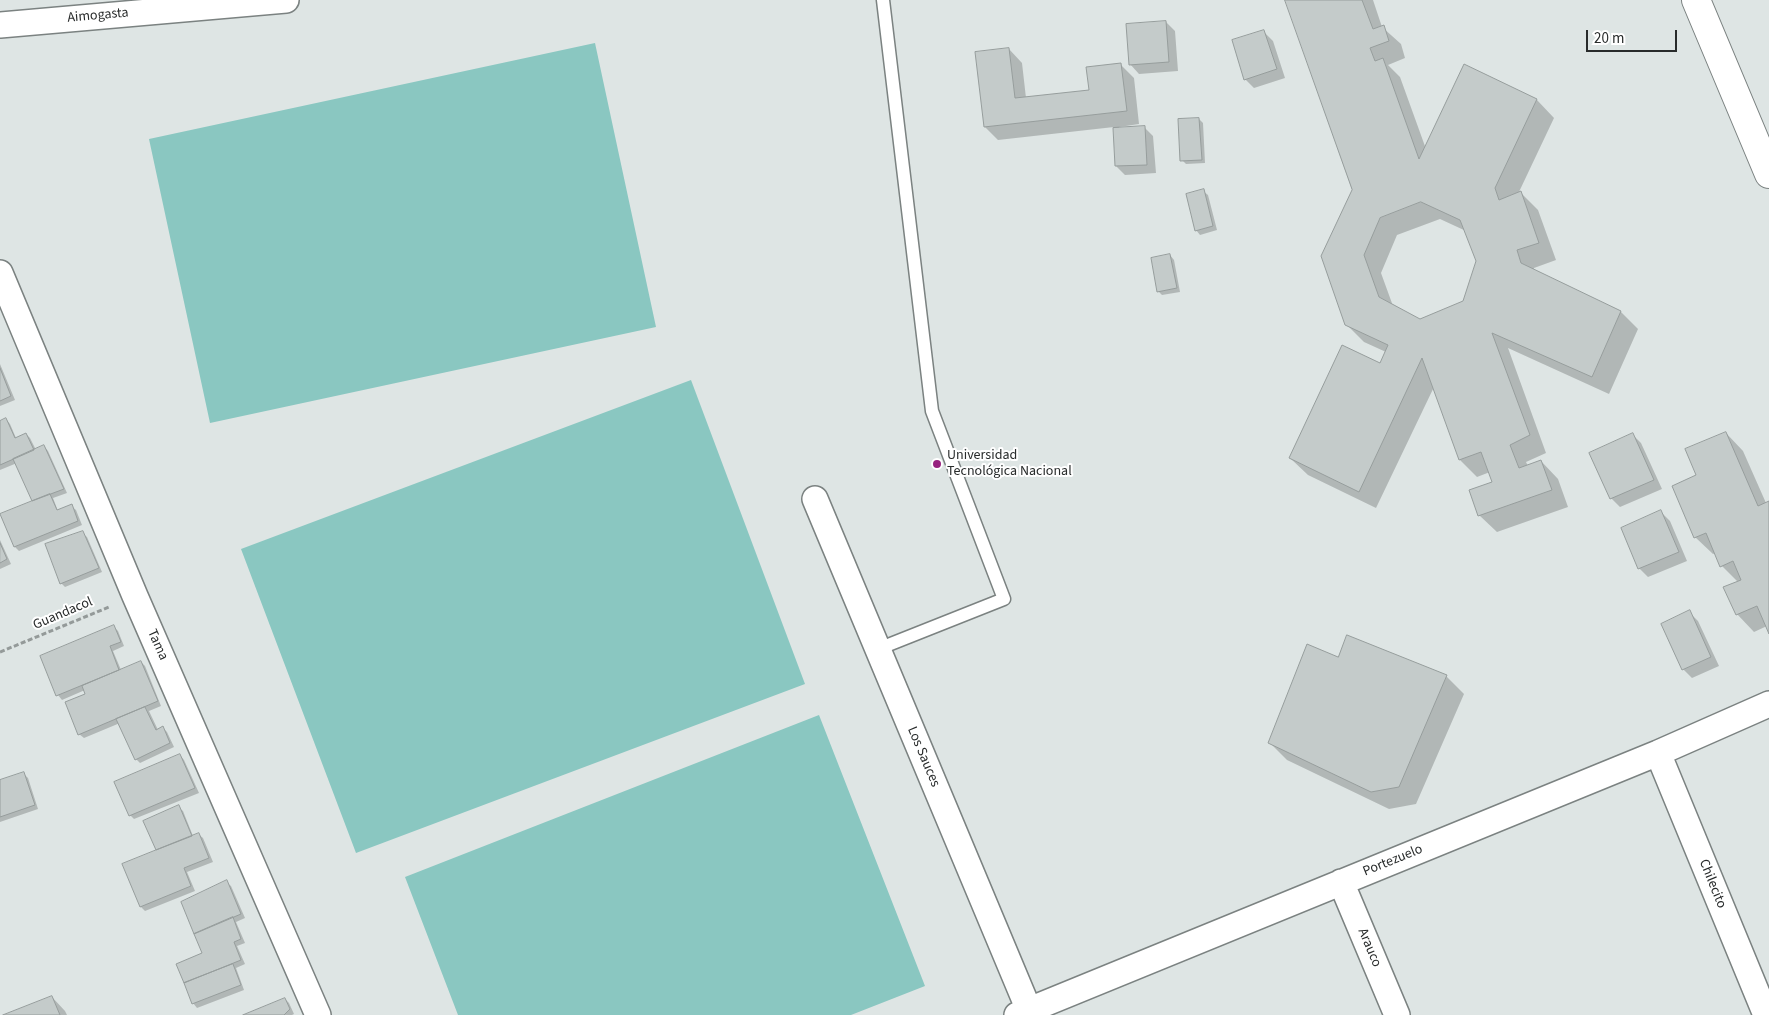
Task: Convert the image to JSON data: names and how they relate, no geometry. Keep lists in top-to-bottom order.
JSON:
{
  "streets": {
    "street": [
      "Aimogasta",
      "Tama",
      "Los Sauces",
      "Portezuelo",
      "Chilecito",
      "Arauco"
    ],
    "path": ["Guandacol"]
  },
  "crossings": [
    ["Guandacol", "Tama"],
    ["Los Sauces", "Portezuelo"],
    ["Portezuelo", "Chilecito"],
    ["Portezuelo", "Arauco"]
  ],
  "places": ["Universidad Tecnológica Nacional"],
  "scale_bar": "20 m"
}
